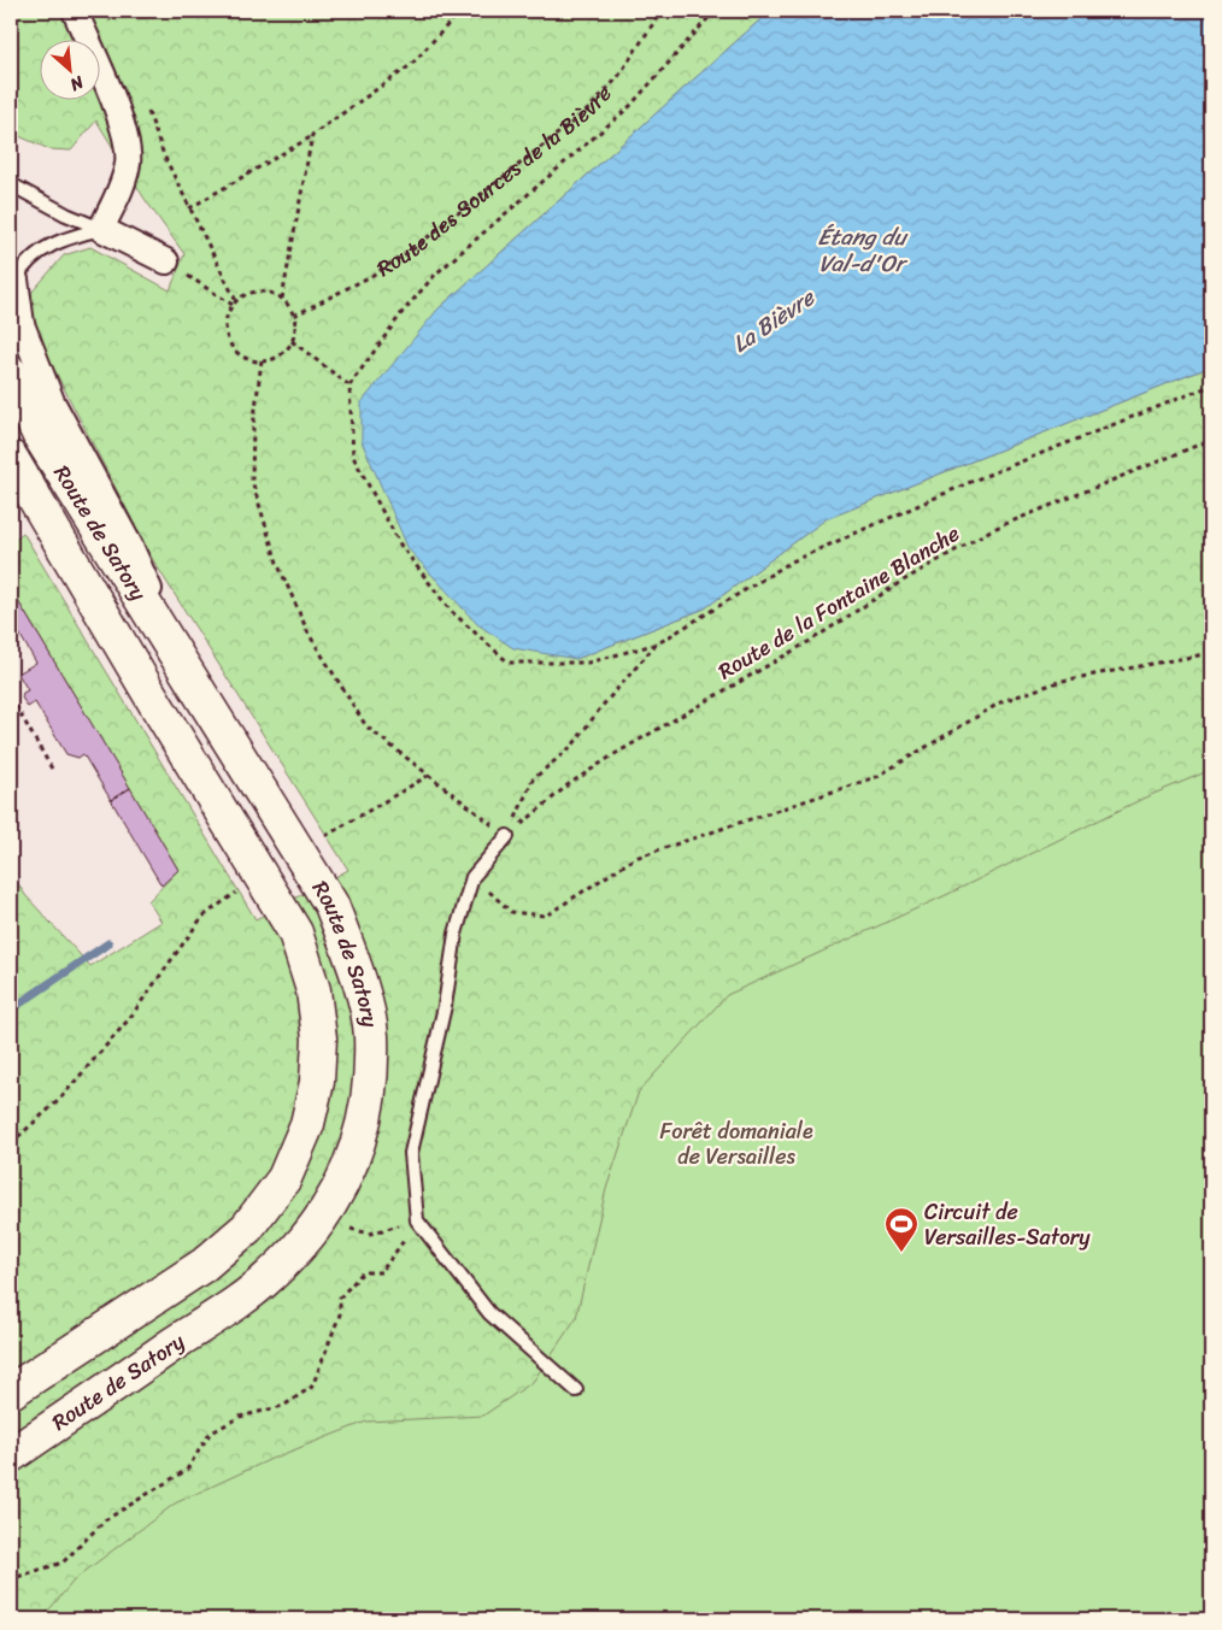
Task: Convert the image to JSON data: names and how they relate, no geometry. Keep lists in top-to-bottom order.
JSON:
{
  "streets": {
    "main road": ["Route de Satory"],
    "path": ["Route des Sources de la Bièvre", "Route de la Fontaine Blanche"]
  },
  "water": ["Étang du Val-d'Or", "La Bièvre"],
  "parks": ["Forêt domaniale de Versailles"],
  "places": {
    "sports": ["Circuit de Versailles-Satory"]
  },
  "north": "bottom right"
}
